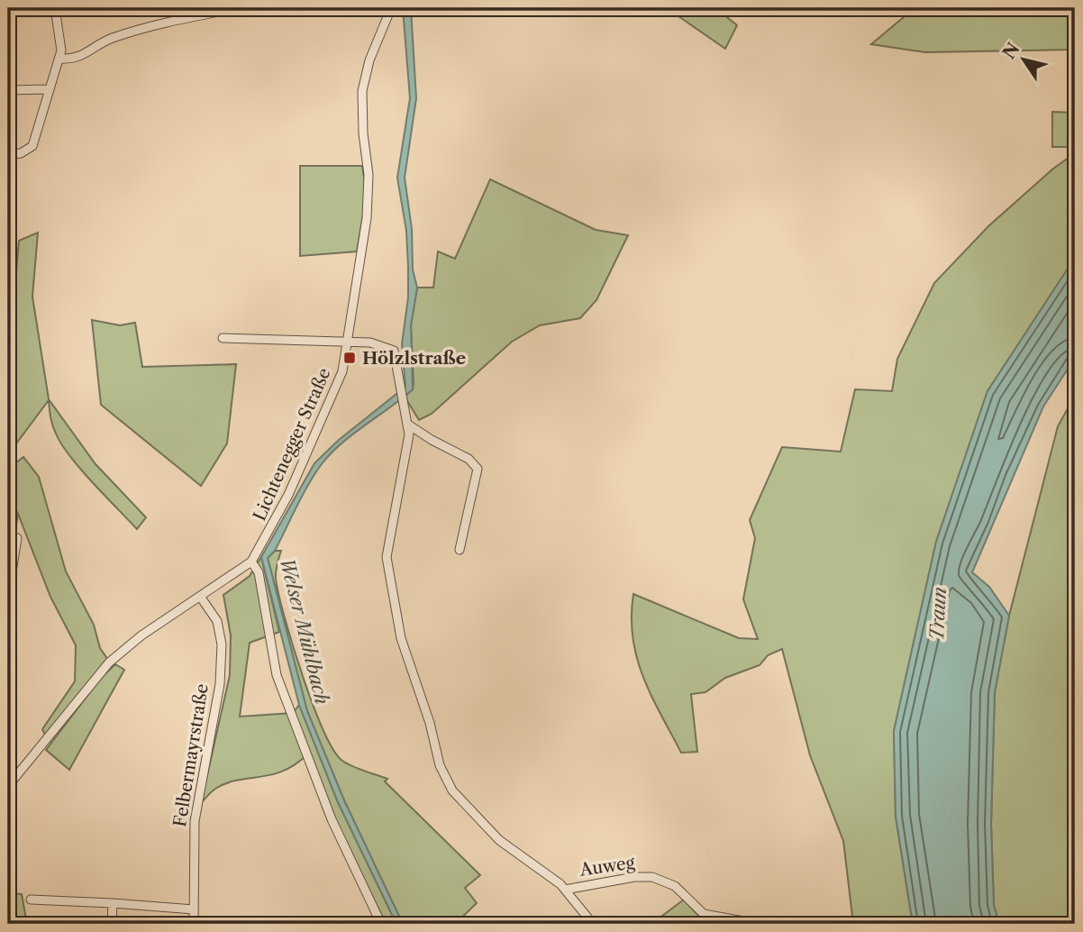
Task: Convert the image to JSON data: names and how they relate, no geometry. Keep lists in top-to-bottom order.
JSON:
{
  "streets": {
    "street": ["Lichtenegger Straße", "Felbermayrstraße", "Auweg"]
  },
  "crossings": [
    ["Lichtenegger Straße", "Felbermayrstraße"]
  ],
  "water": ["Traun", "Welser Mühlbach"],
  "places": {
    "transit": ["Hölzlstraße"]
  },
  "north": "top left"
}
